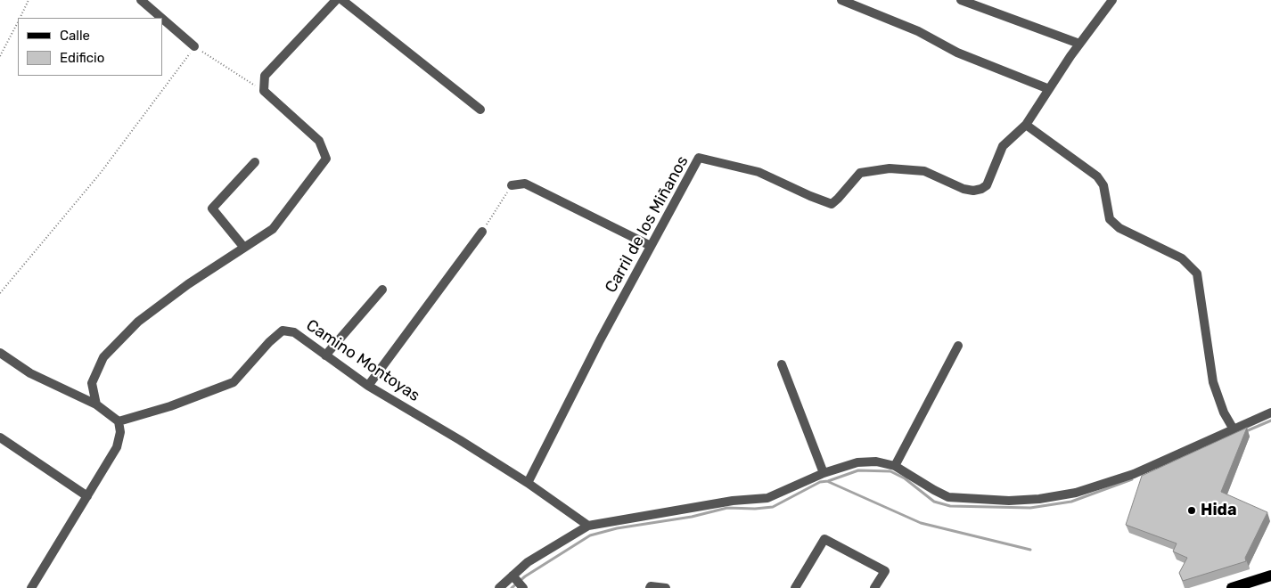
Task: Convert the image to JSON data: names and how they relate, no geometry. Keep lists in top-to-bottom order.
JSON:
{
  "streets": {
    "street": ["Carril de los Miñanos", "Camino Montoyas"]
  },
  "crossings": [
    ["Carril de los Miñanos", "Camino Montoyas"]
  ],
  "places": ["Hida"],
  "legend": ["Calle", "Edificio"]
}
